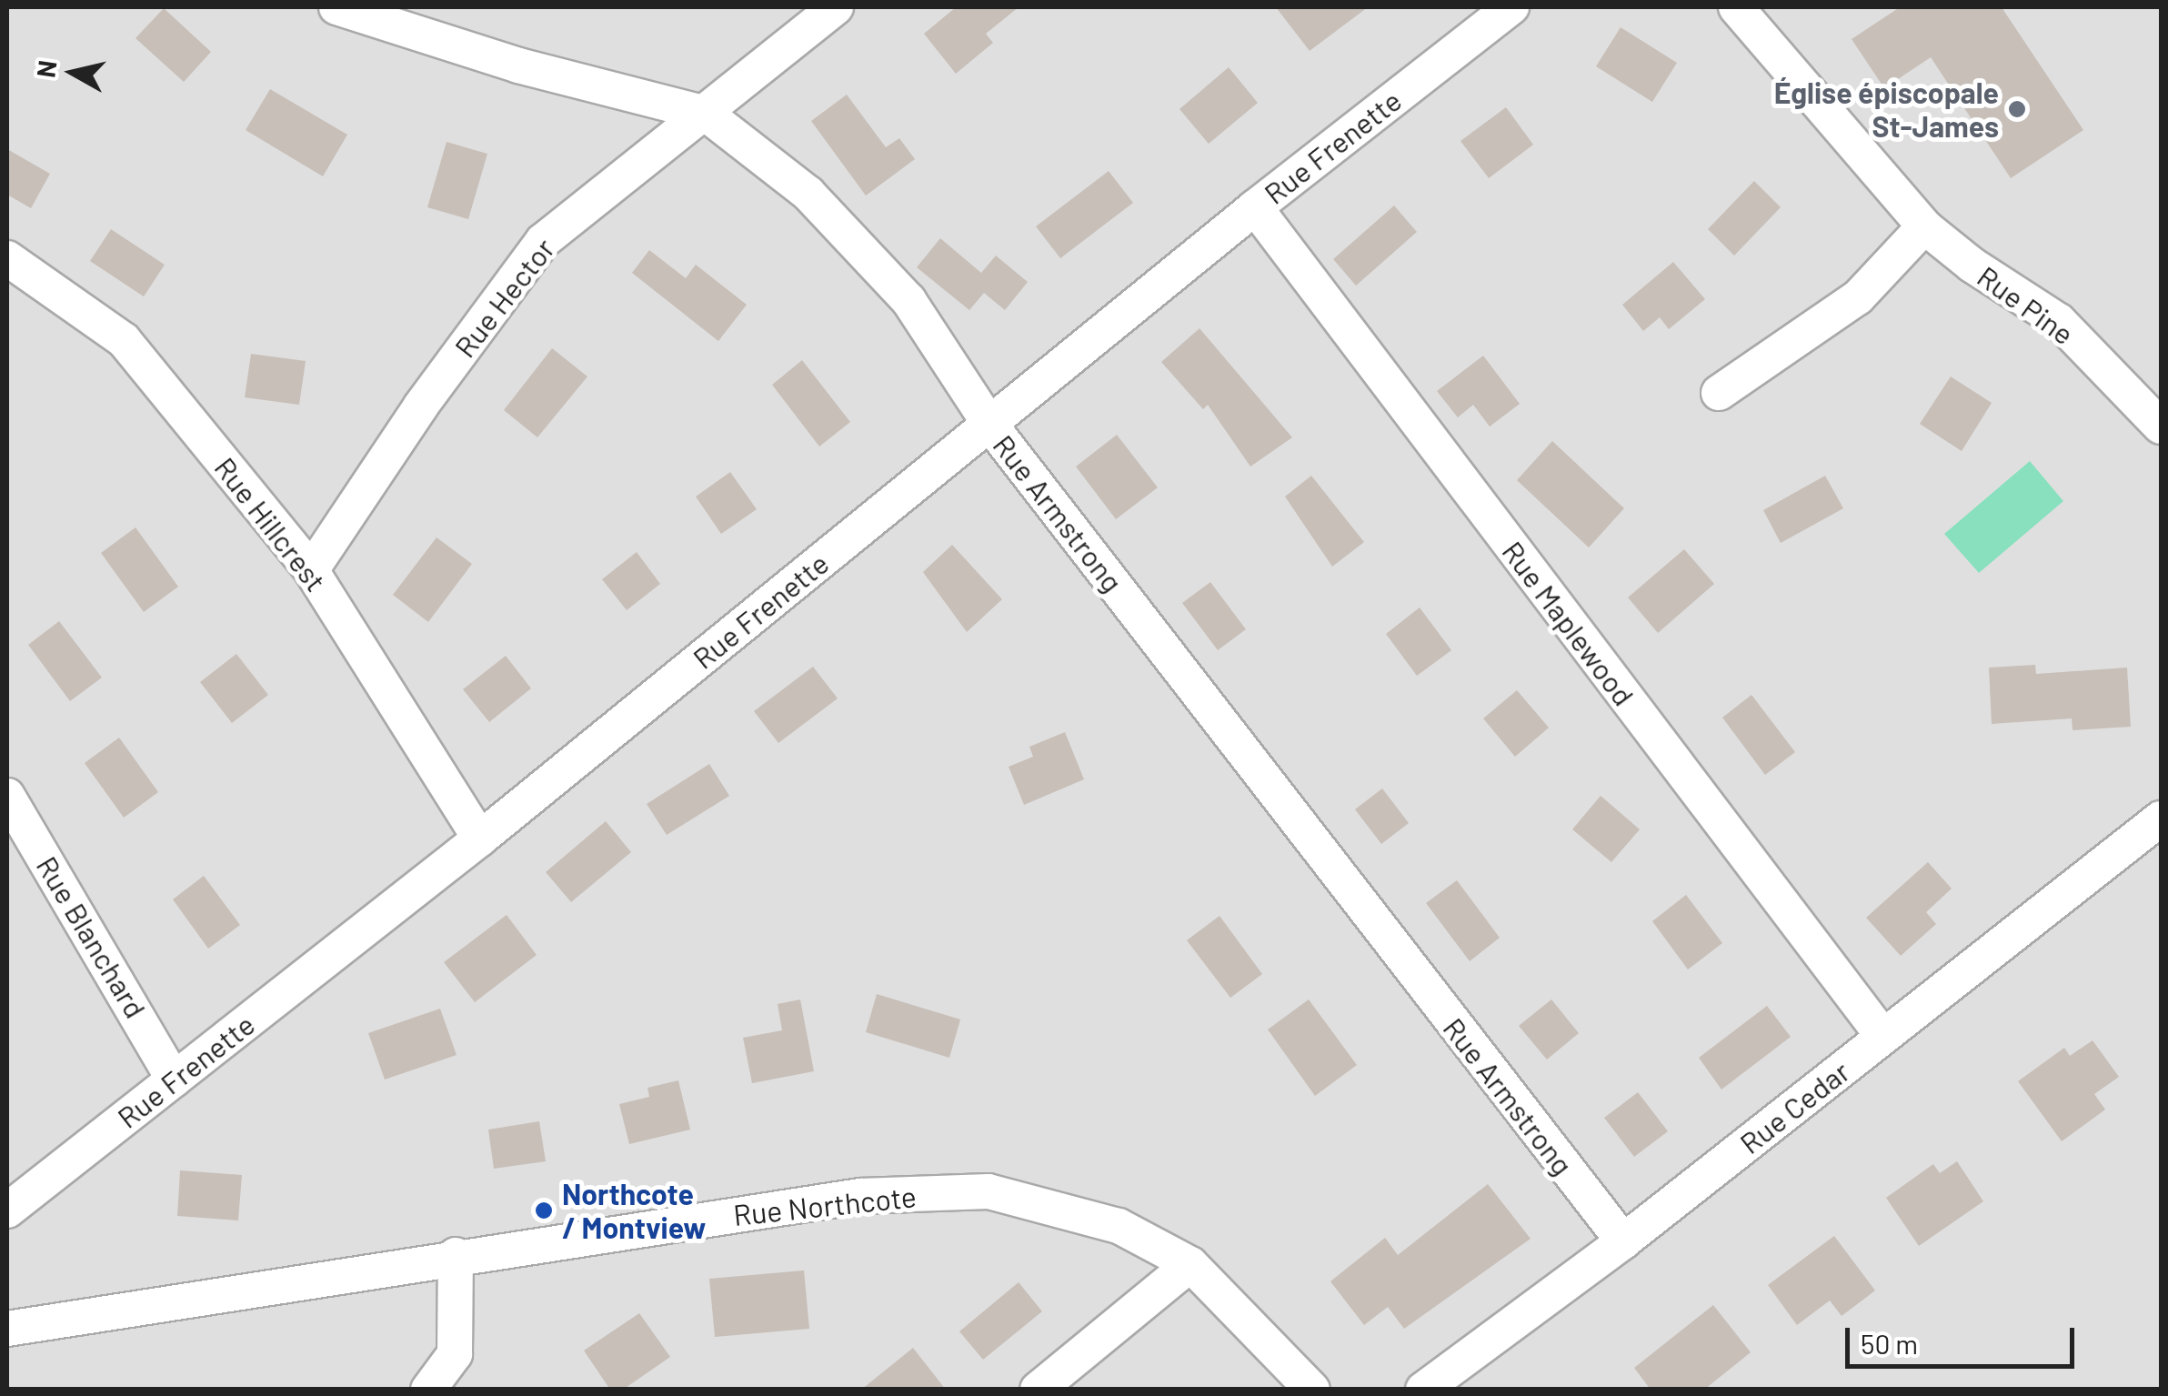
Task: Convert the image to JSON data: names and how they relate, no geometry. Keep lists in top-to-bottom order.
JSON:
{
  "streets": {
    "street": [
      "Rue Frenette",
      "Rue Hector",
      "Rue Pine",
      "Rue Armstrong",
      "Rue Hillcrest",
      "Rue Maplewood",
      "Rue Blanchard",
      "Rue Cedar",
      "Rue Northcote"
    ]
  },
  "crossings": [
    ["Rue Frenette", "Rue Armstrong"],
    ["Rue Frenette", "Rue Hillcrest"],
    ["Rue Frenette", "Rue Maplewood"],
    ["Rue Frenette", "Rue Blanchard"],
    ["Rue Hector", "Rue Armstrong"],
    ["Rue Hector", "Rue Hillcrest"],
    ["Rue Armstrong", "Rue Cedar"],
    ["Rue Maplewood", "Rue Cedar"]
  ],
  "places": ["Église épiscopale St-James", "Northcote / Montview"],
  "scale_bar": "50 m",
  "north": "left"
}
